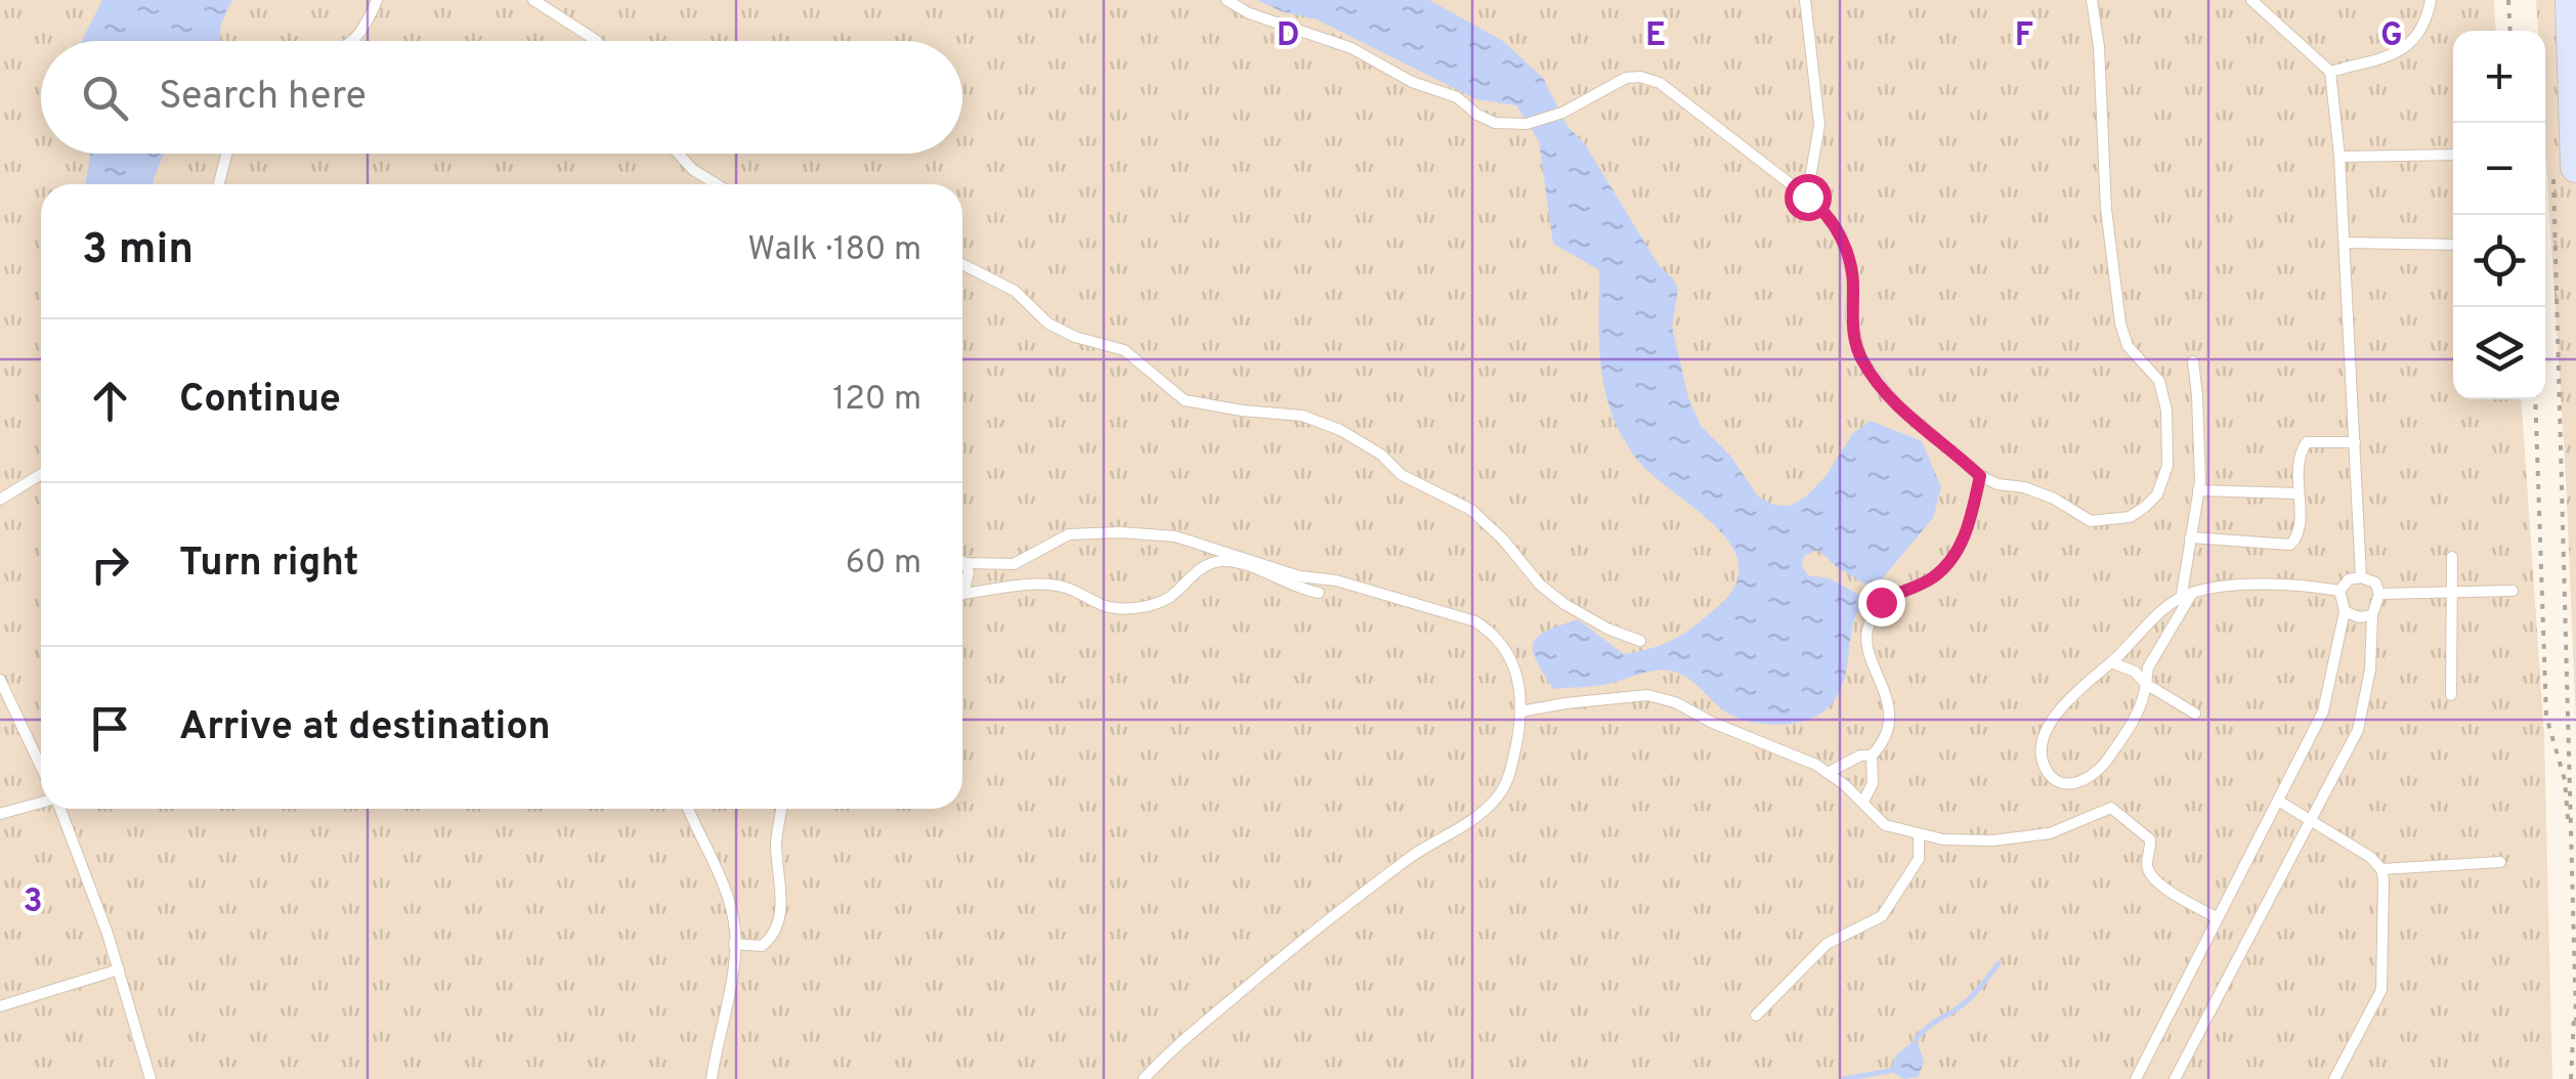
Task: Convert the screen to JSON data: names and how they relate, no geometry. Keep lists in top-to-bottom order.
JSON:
{
  "page": {
    "map_buttons": ["+", "−"],
    "search": "Search here",
    "heading": ["3 min", "Walk · 180 m"],
    "list": [
      ["Continue", "120 m"],
      ["Turn right", "60 m"],
      "Arrive at destination"
    ]
  },
  "grid": {
    "columns": [
      "D",
      "E",
      "F",
      "G"
    ],
    "rows": ["3"]
  }
}
